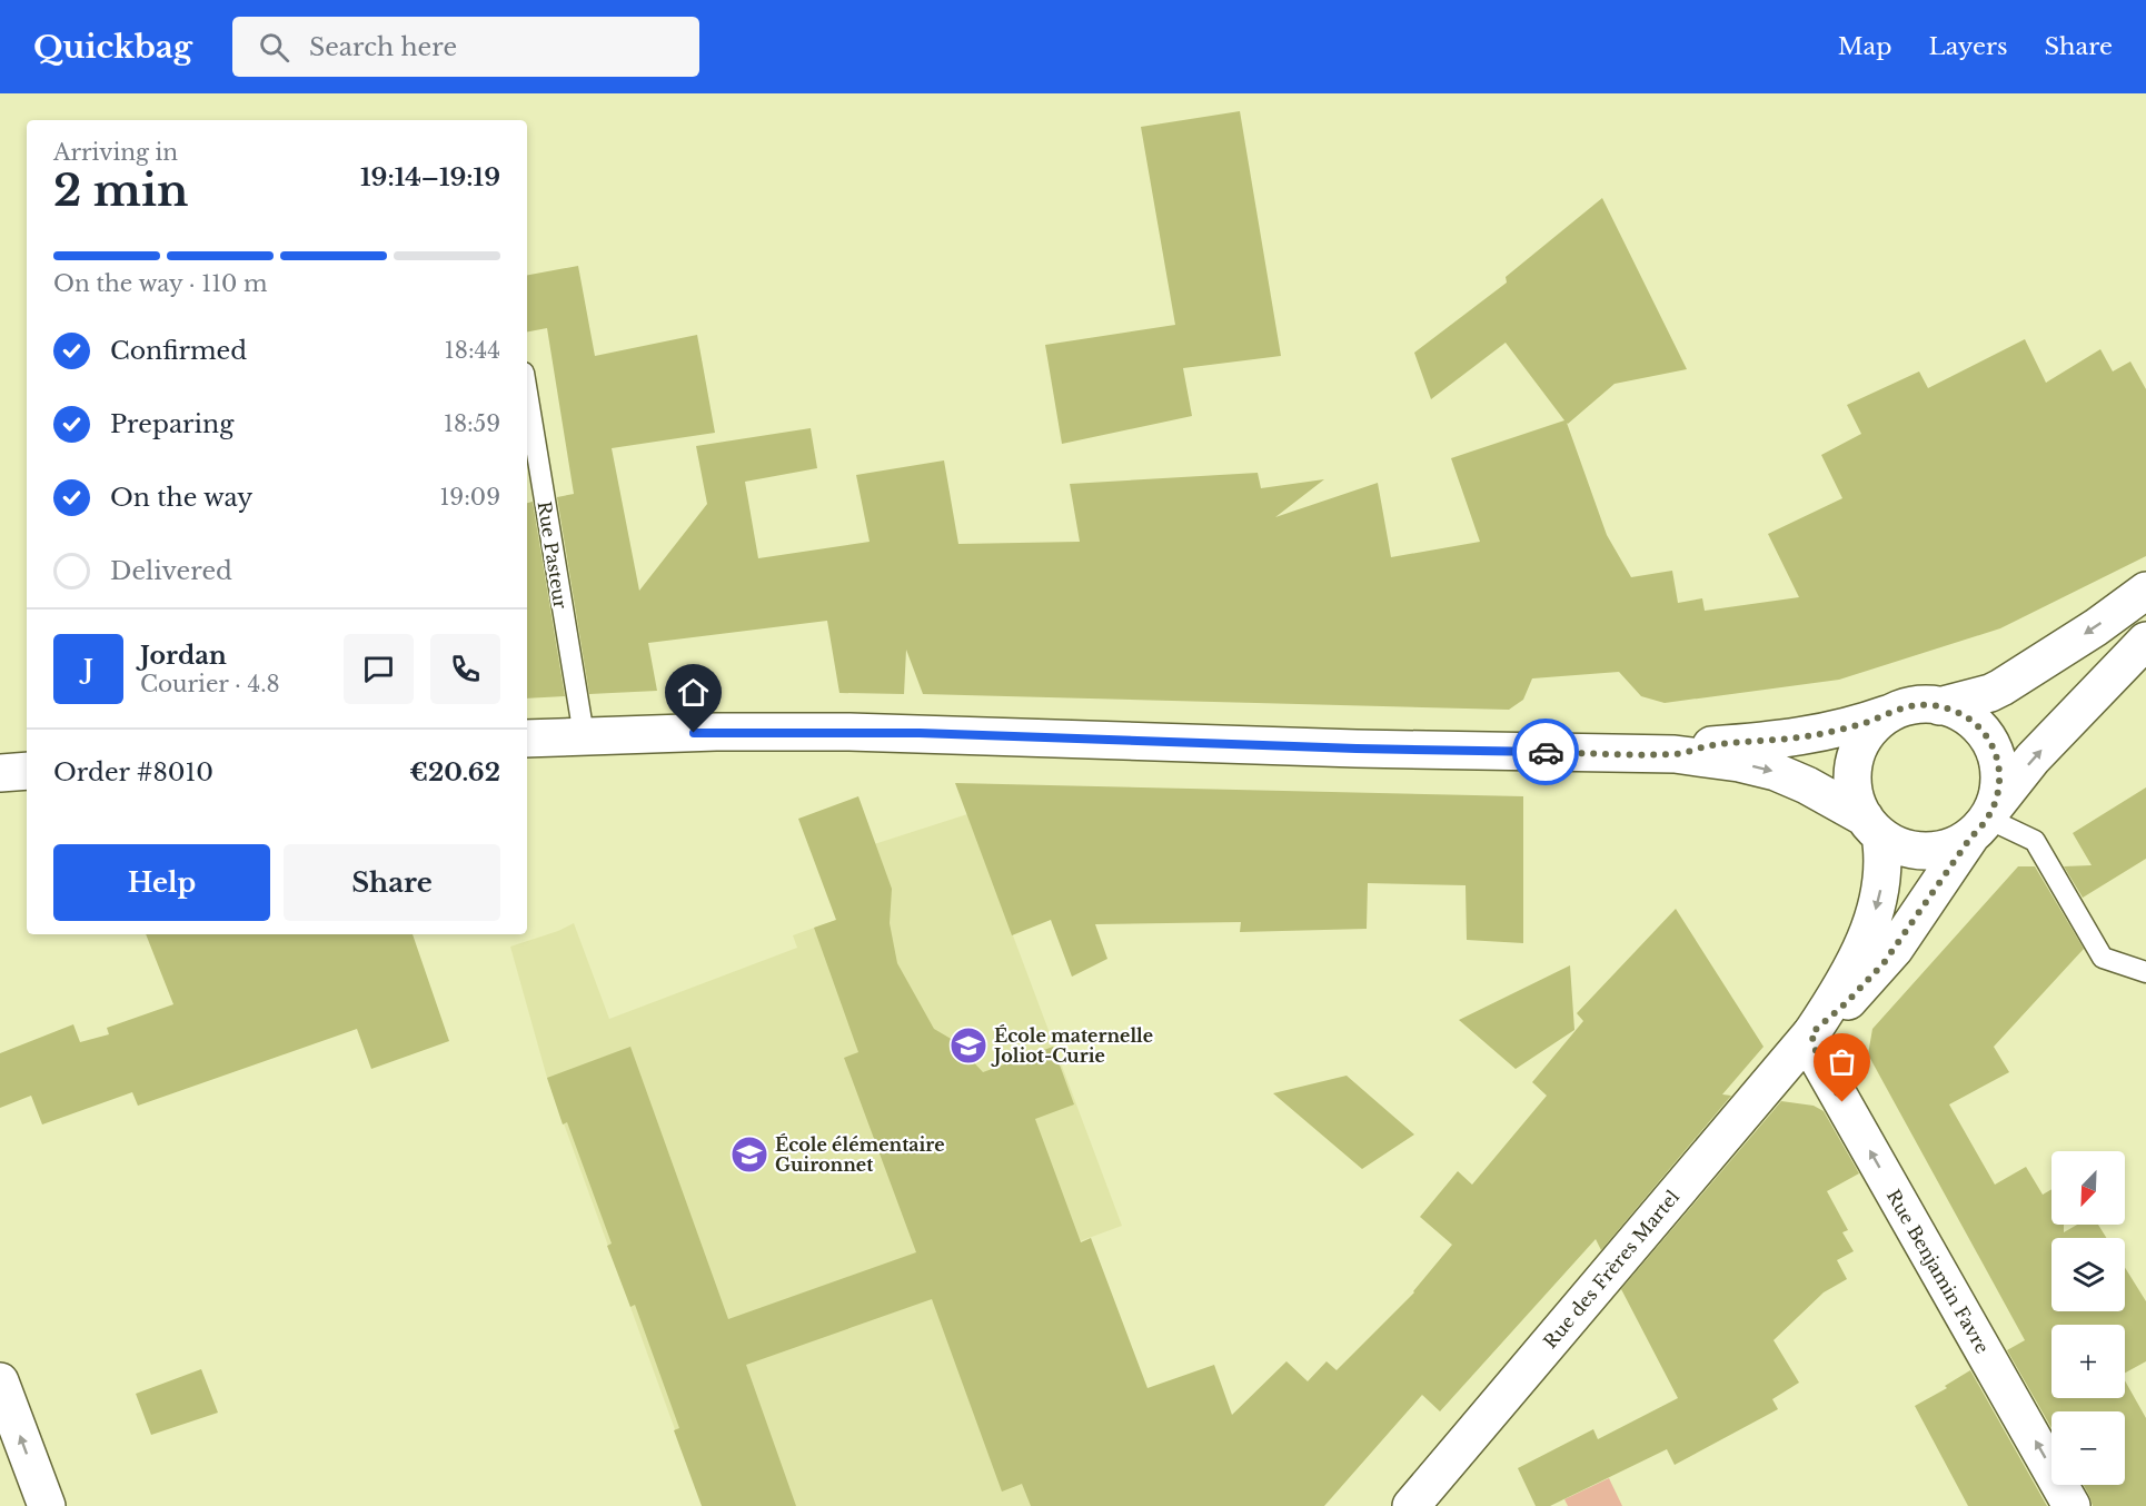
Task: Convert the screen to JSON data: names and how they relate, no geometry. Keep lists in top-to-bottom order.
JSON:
{
  "streets": {
    "street": ["Rue des Frères Martel", "Rue Benjamin Favre"],
    "lane": ["Rue Pasteur"]
  },
  "crossings": [
    ["Rue des Frères Martel", "Rue Benjamin Favre"]
  ],
  "one_way": ["Rue Benjamin Favre"],
  "places": {
    "school or university": ["École maternelle Joliot-Curie", "École élémentaire Guironnet"]
  },
  "north": "bottom left",
  "page": {
    "header": "Quickbag",
    "search": "Search here",
    "nav": ["Map", "Layers", "Share"],
    "heading": ["2 min", "Arriving in", "19:14–19:19"],
    "panel": [
      "Jordan",
      "Courier · 4.8",
      "Order #8010",
      "€20.62"
    ],
    "bar": "On the way · 110 m",
    "list": [
      ["Confirmed", "18:44"],
      ["Preparing", "18:59"],
      ["On the way", "19:09"],
      "Delivered"
    ],
    "round": "J",
    "buttons": ["Help", "Share"],
    "map_buttons": ["+", "−"]
  }
}
